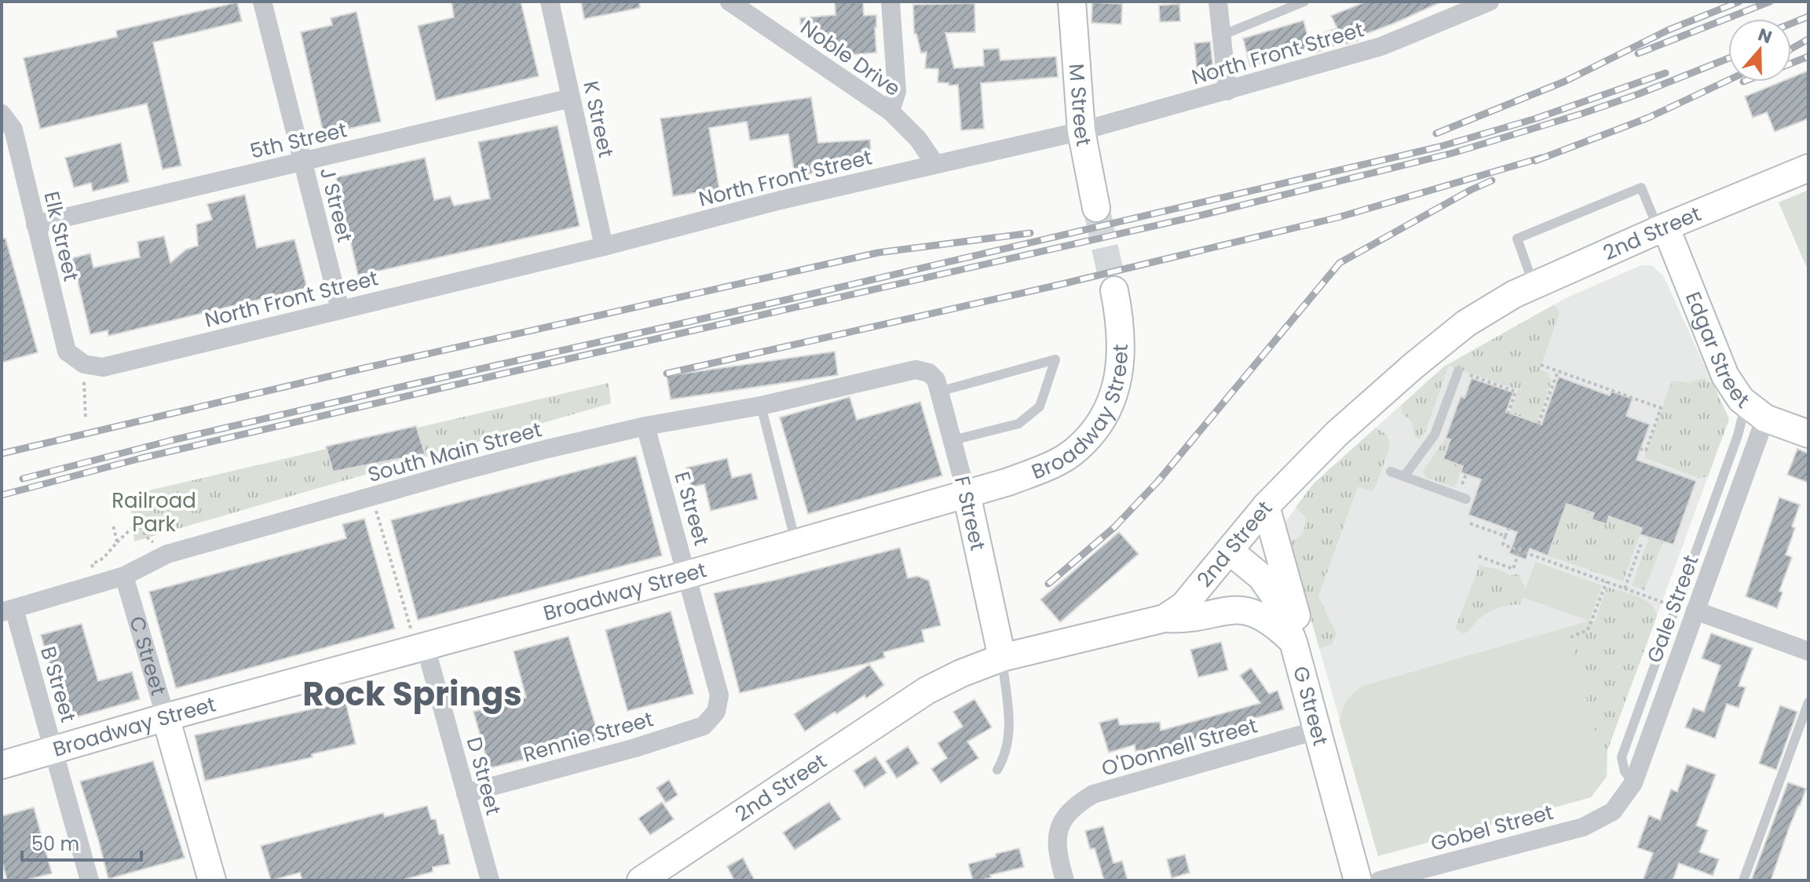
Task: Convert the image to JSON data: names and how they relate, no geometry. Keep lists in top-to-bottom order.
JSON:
{
  "streets": {
    "street": [
      "North Front Street",
      "Noble Drive",
      "M Street",
      "K Street",
      "5th Street",
      "J Street",
      "2nd Street",
      "Elk Street",
      "Edgar Street",
      "Broadway Street",
      "South Main Street",
      "E Street",
      "F Street",
      "Gale Street",
      "C Street",
      "B Street",
      "G Street",
      "Rennie Street",
      "O'Donnell Street",
      "D Street",
      "Gobel Street"
    ]
  },
  "crossings": [
    ["North Front Street", "Noble Drive"],
    ["North Front Street", "M Street"],
    ["North Front Street", "K Street"],
    ["North Front Street", "J Street"],
    ["North Front Street", "Elk Street"],
    ["K Street", "5th Street"],
    ["5th Street", "J Street"],
    ["5th Street", "Elk Street"],
    ["2nd Street", "Edgar Street"],
    ["2nd Street", "F Street"],
    ["2nd Street", "G Street"],
    ["Edgar Street", "Gale Street"],
    ["Broadway Street", "E Street"],
    ["Broadway Street", "F Street"],
    ["Broadway Street", "C Street"],
    ["Broadway Street", "B Street"],
    ["Broadway Street", "D Street"],
    ["South Main Street", "E Street"],
    ["South Main Street", "F Street"],
    ["South Main Street", "C Street"],
    ["South Main Street", "B Street"],
    ["E Street", "Rennie Street"],
    ["Gale Street", "Gobel Street"],
    ["G Street", "O'Donnell Street"],
    ["Rennie Street", "D Street"]
  ],
  "districts": ["Rock Springs"],
  "parks": ["Railroad Park"],
  "scale_bar": "50 m",
  "north": "top"
}
